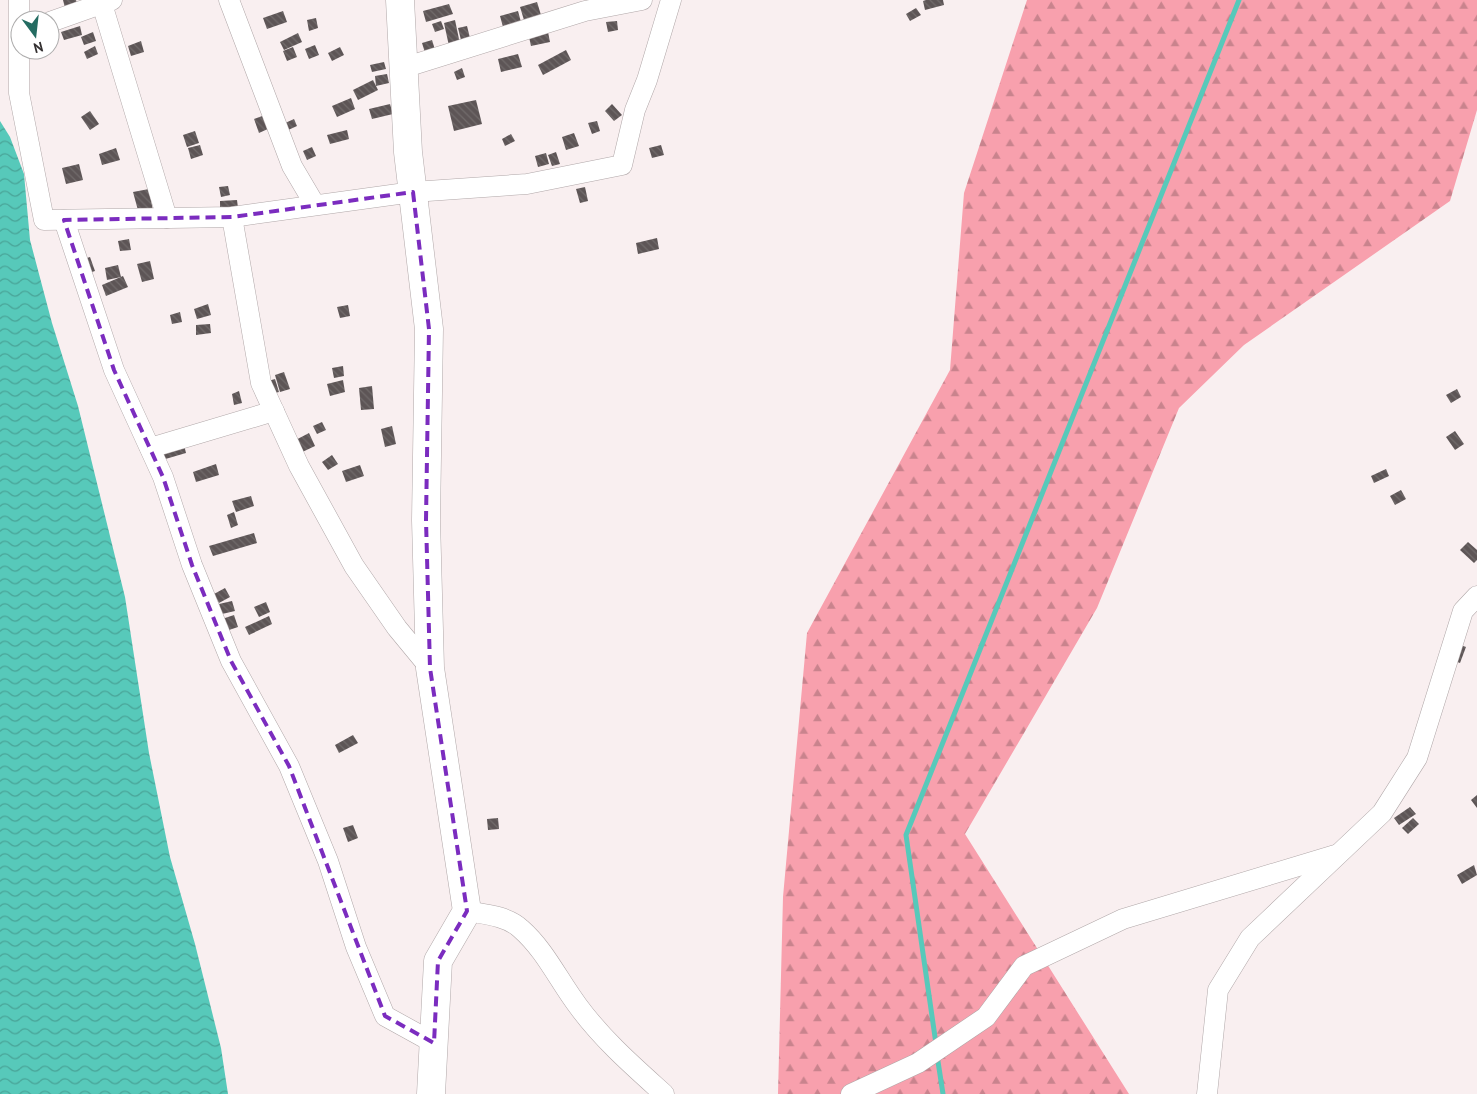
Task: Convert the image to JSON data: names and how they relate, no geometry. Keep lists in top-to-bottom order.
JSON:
{
  "north": "bottom"
}
